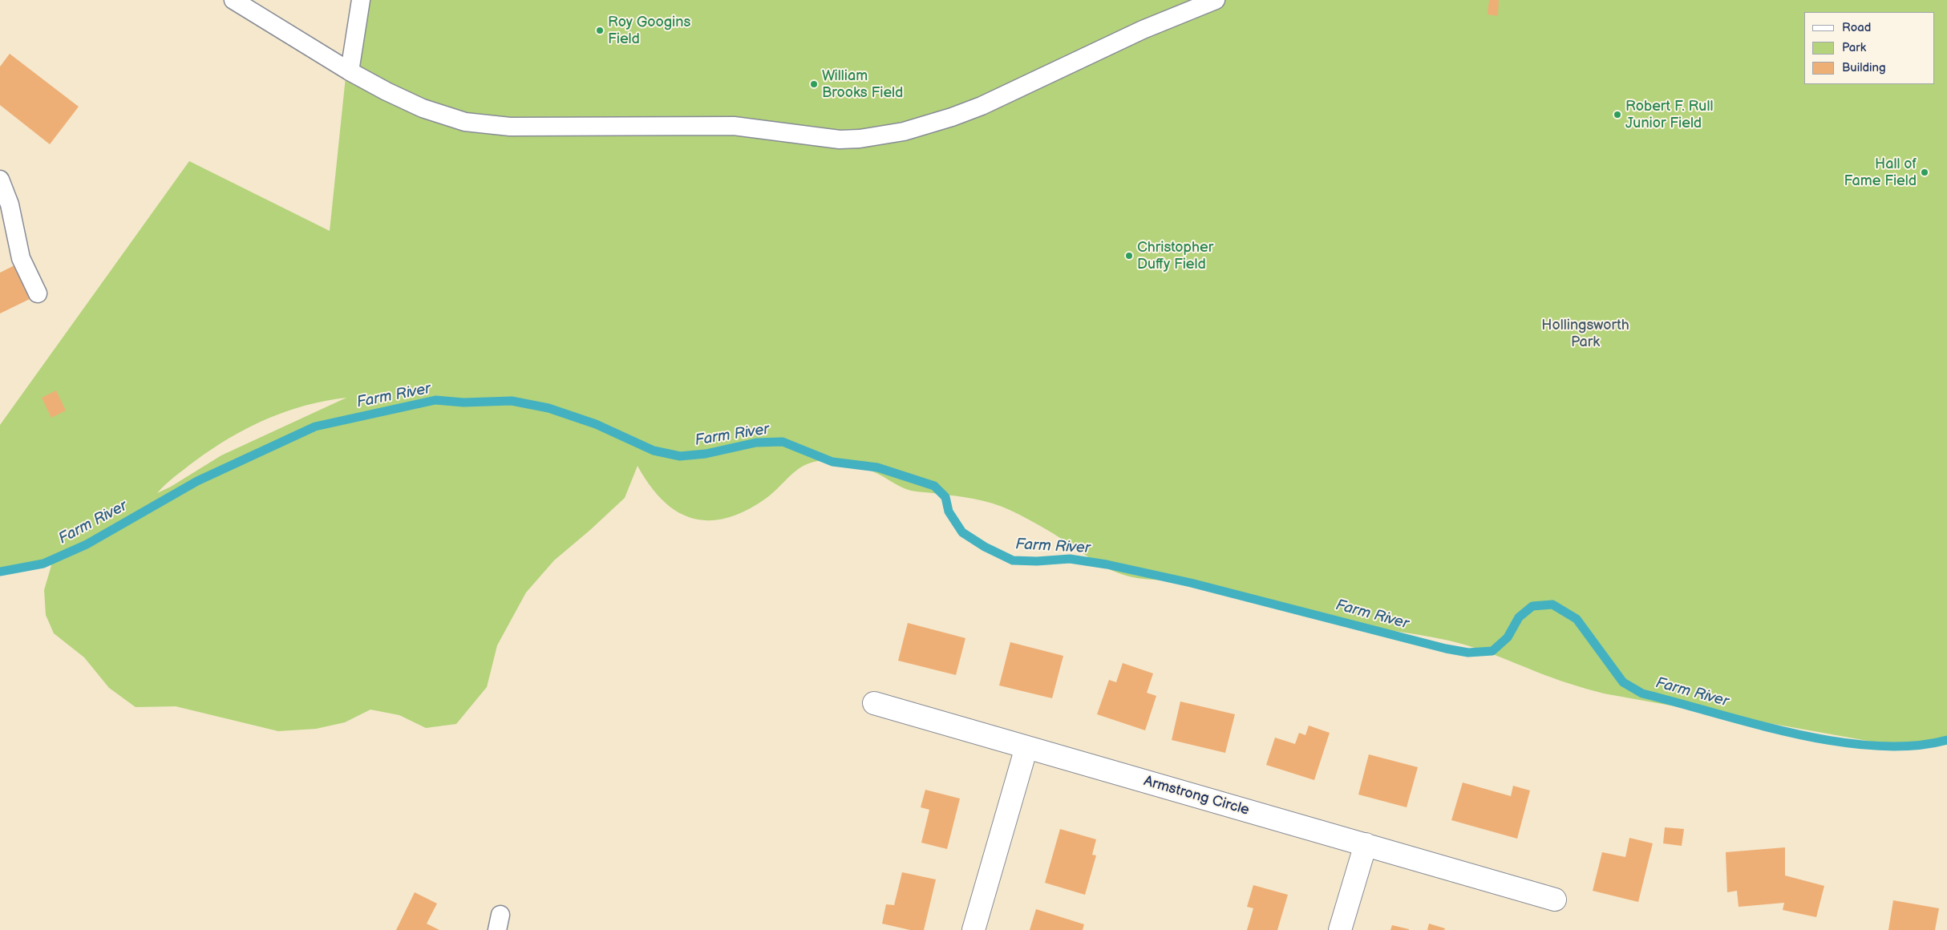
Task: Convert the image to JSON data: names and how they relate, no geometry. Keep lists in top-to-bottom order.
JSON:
{
  "streets": {
    "street": ["Armstrong Circle"]
  },
  "water": ["Farm River"],
  "parks": ["Hollingsworth Park"],
  "places": [
    "Roy Googins Field",
    "William Brooks Field",
    "Robert F. Rull Junior Field",
    "Hall of Fame Field",
    "Christopher Duffy Field"
  ],
  "legend": ["Road", "Park", "Building"]
}
